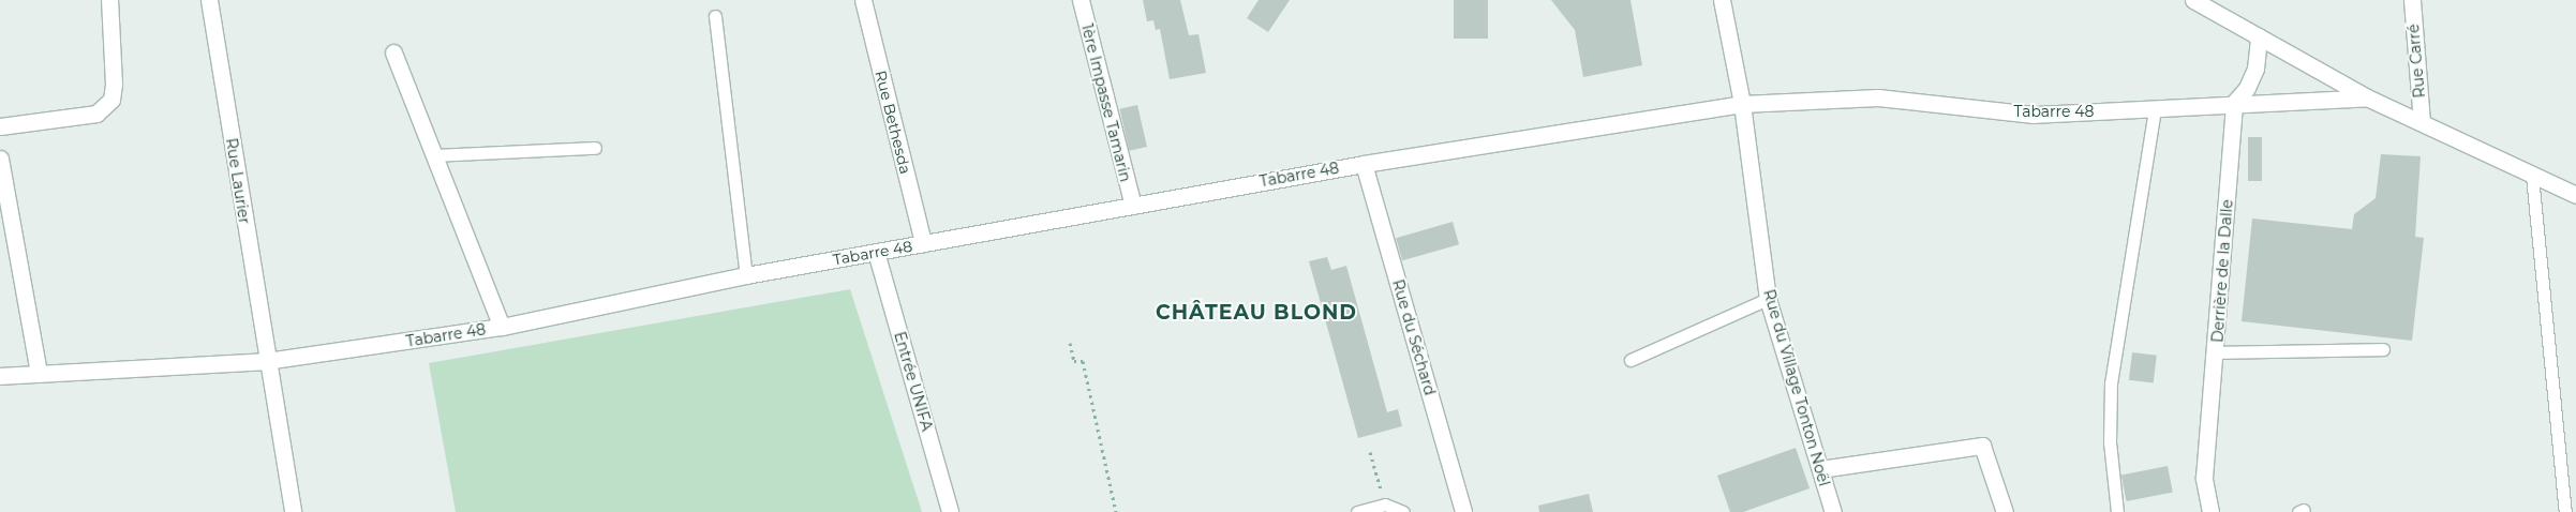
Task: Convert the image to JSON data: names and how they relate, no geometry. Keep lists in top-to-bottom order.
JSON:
{
  "streets": {
    "street": [
      "Rue Carré",
      "1ère Impasse Tamarin",
      "Tabarre 48",
      "Rue Bethesda",
      "Rue Laurier",
      "Derrière de la Dalle",
      "Rue du Séchard",
      "Entrée UNIFA",
      "Rue du Village Tonton Noël"
    ]
  },
  "crossings": [
    ["1ère Impasse Tamarin", "Tabarre 48"],
    ["Tabarre 48", "Rue Bethesda"],
    ["Tabarre 48", "Rue Laurier"],
    ["Tabarre 48", "Derrière de la Dalle"],
    ["Tabarre 48", "Rue du Séchard"],
    ["Tabarre 48", "Entrée UNIFA"],
    ["Tabarre 48", "Rue du Village Tonton Noël"]
  ],
  "districts": ["CHÂTEAU BLOND"]
}
